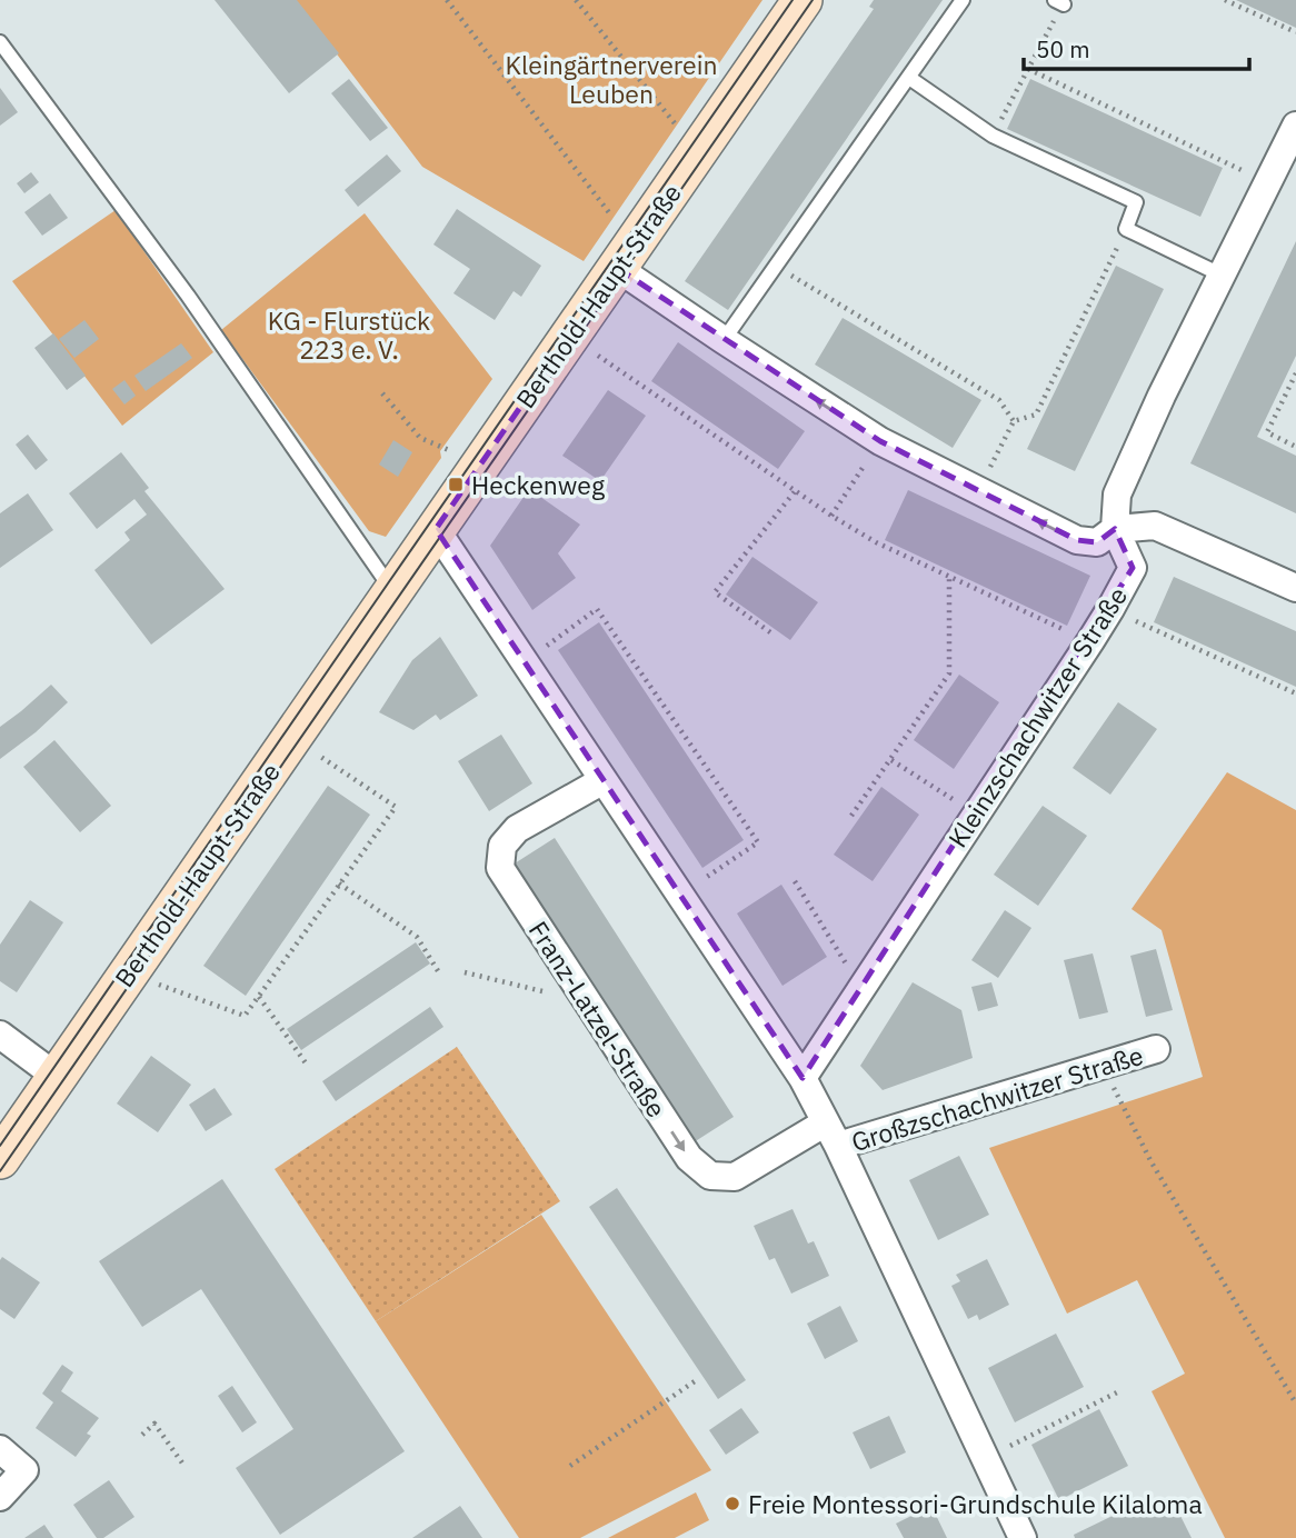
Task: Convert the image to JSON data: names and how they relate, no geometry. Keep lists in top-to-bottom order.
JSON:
{
  "streets": {
    "street": [
      "Berthold-Haupt-Straße",
      "Kleinzschachwitzer Straße",
      "Franz-Latzel-Straße",
      "Großzschachwitzer Straße"
    ]
  },
  "crossings": [
    ["Franz-Latzel-Straße", "Großzschachwitzer Straße"]
  ],
  "parks": ["Kleingärtnerverein Leuben", "KG - Flurstück 223 e. V."],
  "places": {
    "transit": ["Heckenweg"],
    "other": ["Freie Montessori-Grundschule Kilaloma"]
  },
  "scale_bar": "50 m"
}
